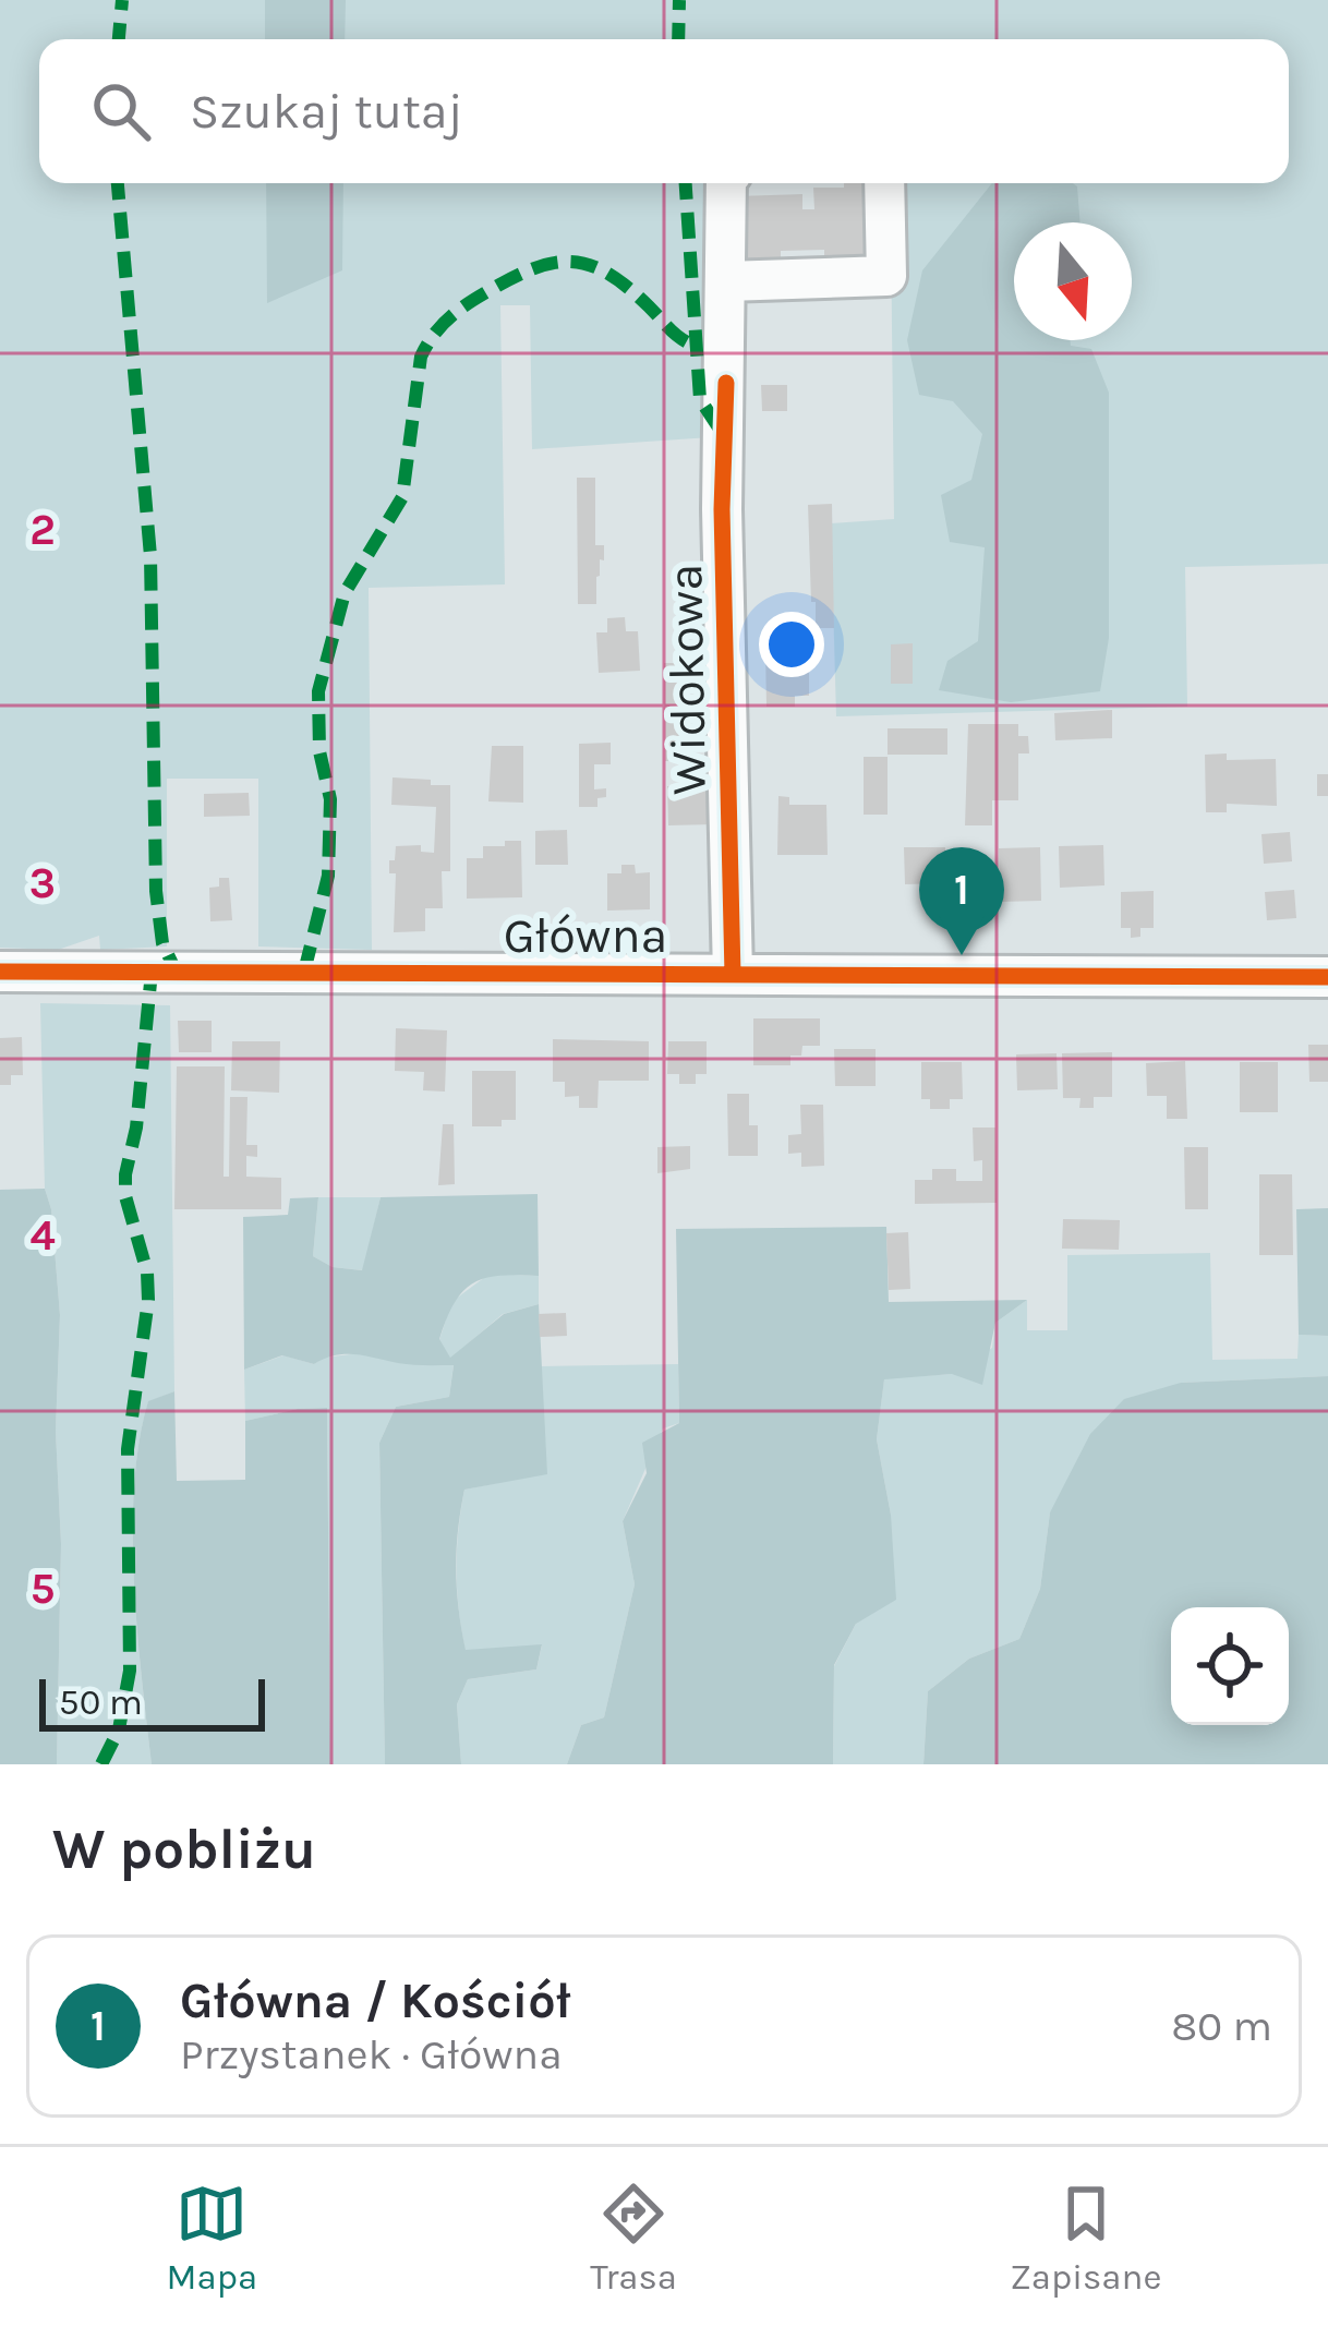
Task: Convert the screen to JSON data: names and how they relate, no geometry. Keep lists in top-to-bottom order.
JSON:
{
  "streets": {
    "street": ["Widokowa", "Główna"]
  },
  "crossings": [
    ["Widokowa", "Główna"]
  ],
  "scale_bar": "50 m",
  "north": "bottom",
  "page": {
    "search": "Szukaj tutaj",
    "pins": "1",
    "scale": "50 m",
    "heading": "W pobliżu",
    "list": [
      {
        "mark": "1",
        "name": "Główna / Kościół",
        "note": "Przystanek · Główna",
        "value": "80 m"
      }
    ],
    "nav": ["Mapa", "Trasa", "Zapisane"]
  },
  "grid": {
    "rows": [
      "2",
      "3",
      "4",
      "5"
    ]
  }
}
